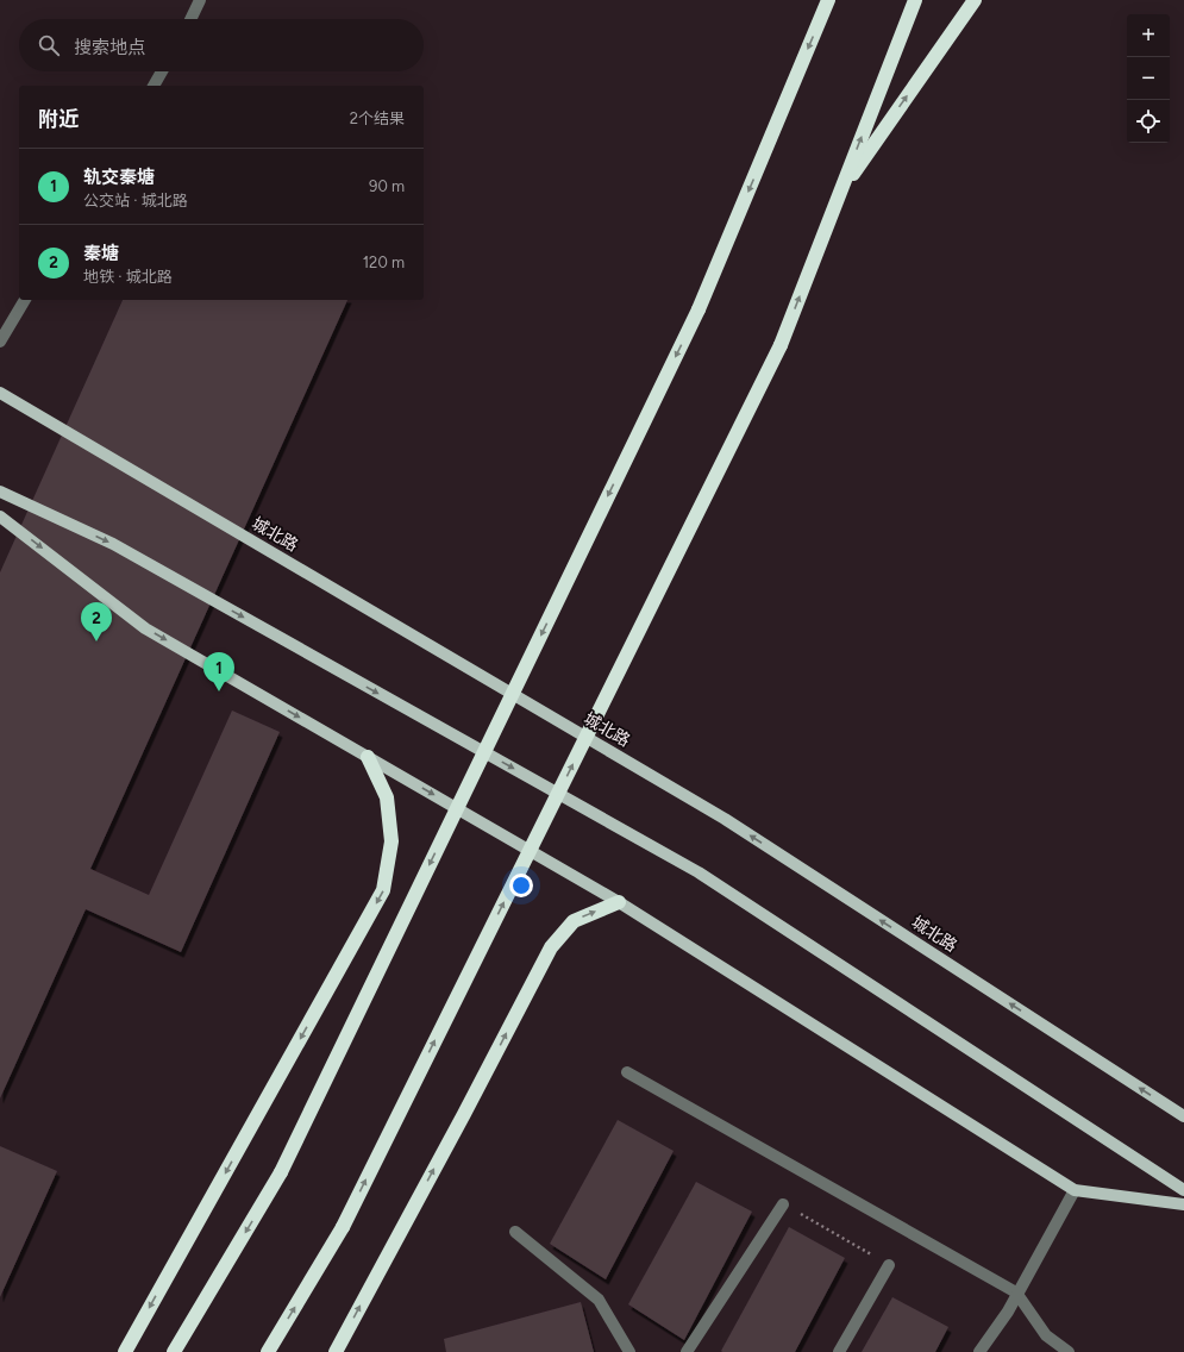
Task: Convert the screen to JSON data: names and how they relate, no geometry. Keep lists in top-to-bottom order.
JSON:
{
  "streets": {
    "main road": ["城北路"]
  },
  "page": {
    "map_buttons": ["+", "−"],
    "search": "搜索地点",
    "heading": ["附近", "2个结果"],
    "list": [
      {
        "mark": "1",
        "name": "轨交秦塘",
        "note": "公交站 · 城北路",
        "value": "90 m"
      },
      {
        "mark": "2",
        "name": "秦塘",
        "note": "地铁 · 城北路",
        "value": "120 m"
      }
    ],
    "pins": ["2", "1"]
  }
}
